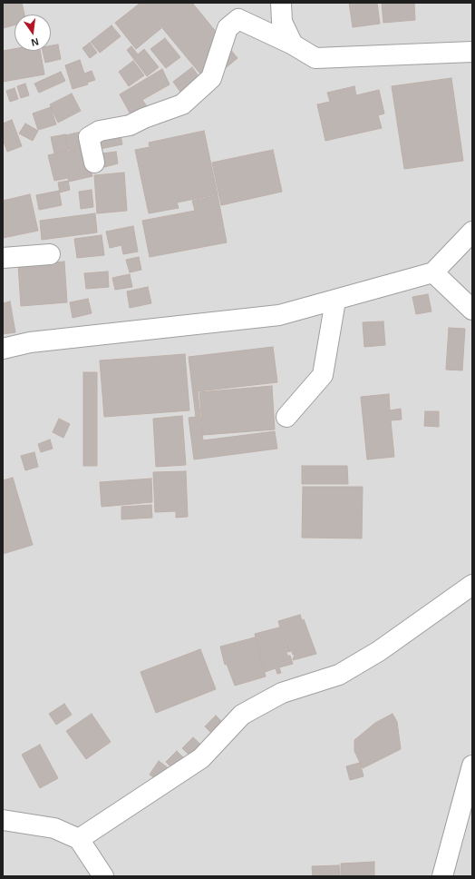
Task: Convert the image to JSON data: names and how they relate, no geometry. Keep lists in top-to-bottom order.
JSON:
{
  "north": "bottom"
}
